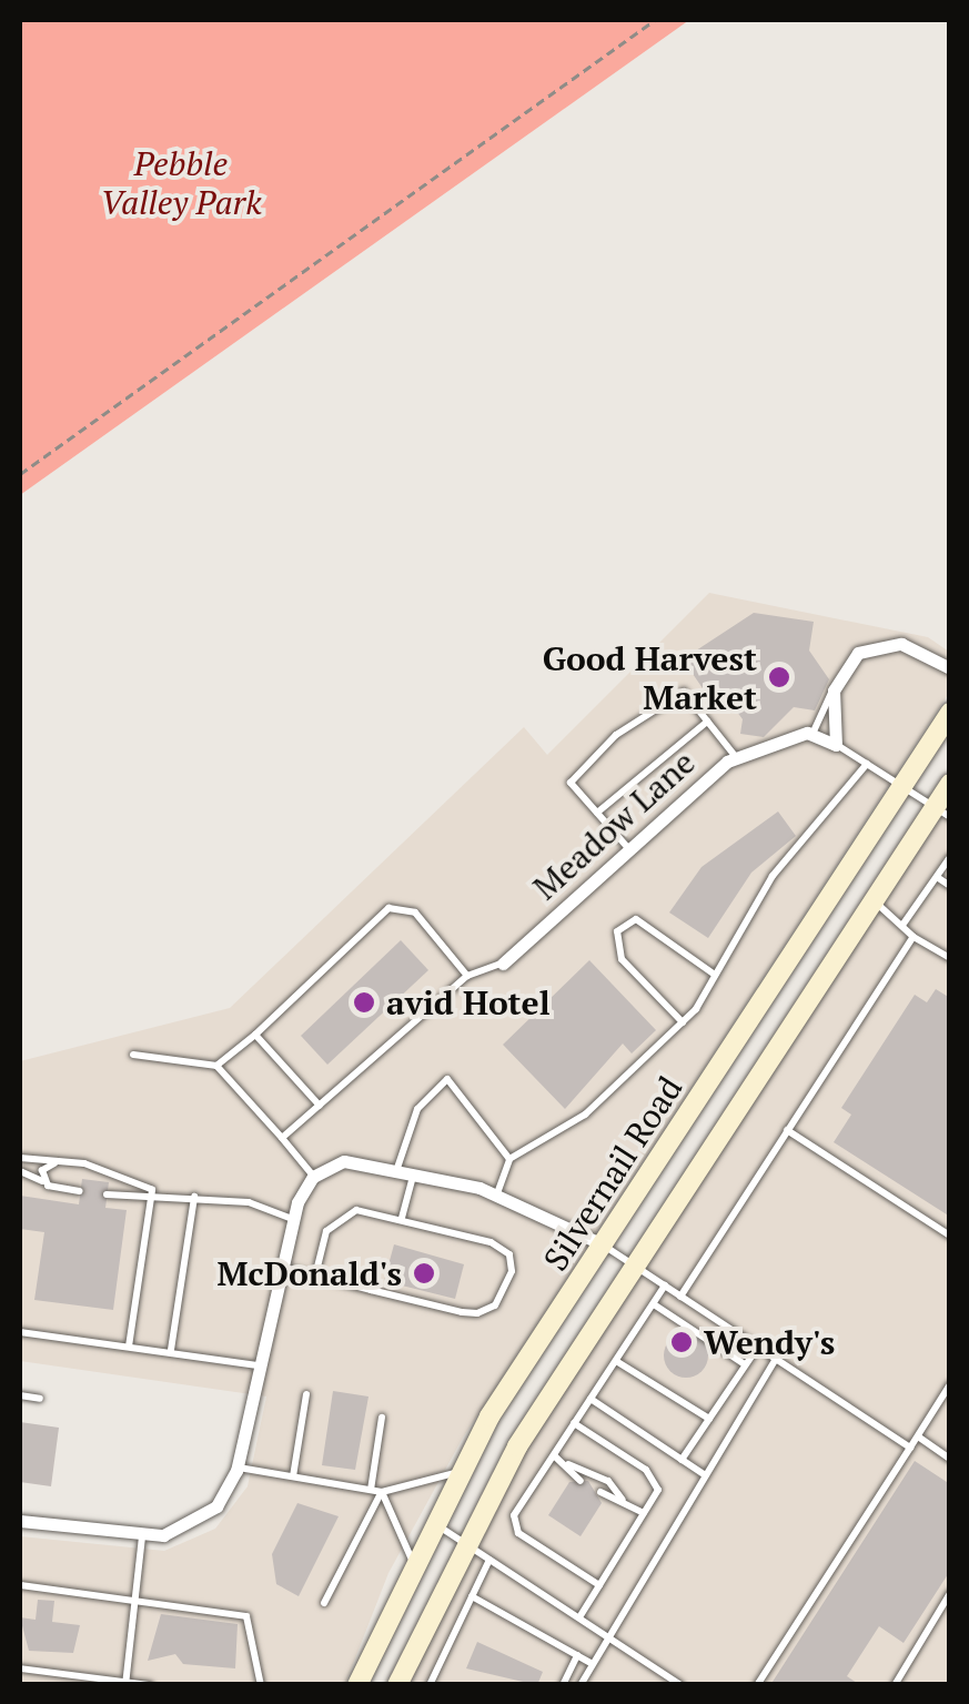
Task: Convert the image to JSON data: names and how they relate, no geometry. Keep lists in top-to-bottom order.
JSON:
{
  "streets": {
    "street": ["Meadow Lane", "Silvernail Road"]
  },
  "parks": ["Pebble Valley Park"],
  "places": [
    "Good Harvest Market",
    "avid Hotel",
    "McDonald's",
    "Wendy's"
  ]
}
